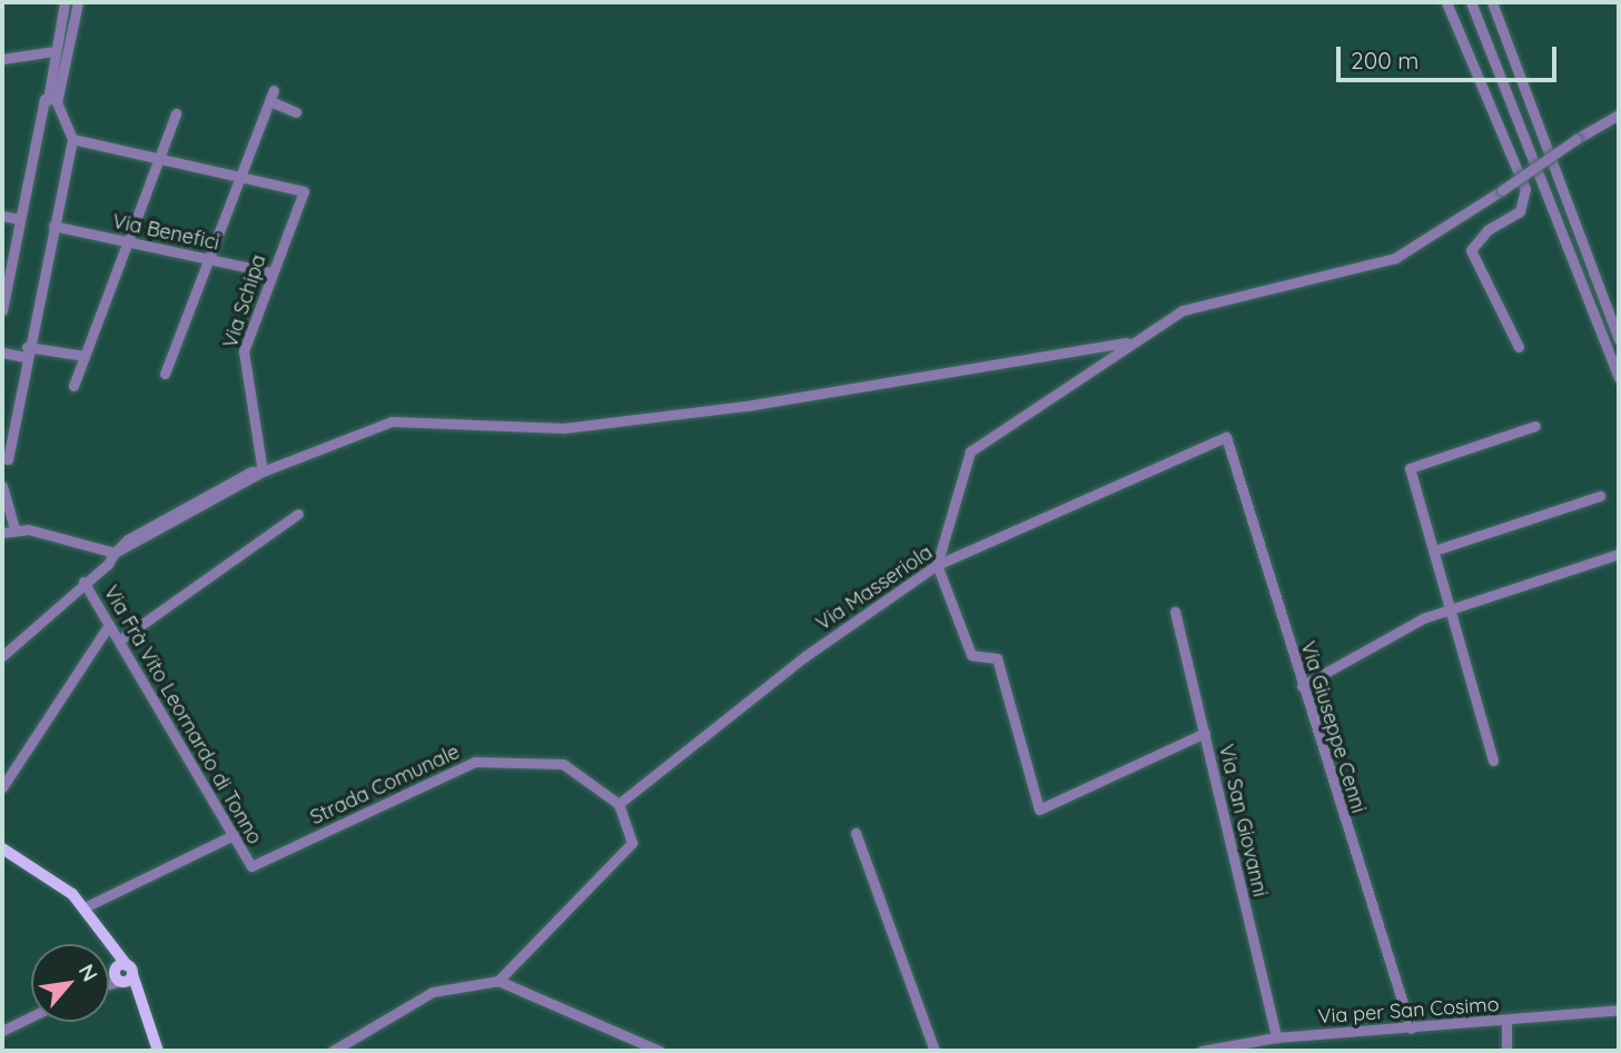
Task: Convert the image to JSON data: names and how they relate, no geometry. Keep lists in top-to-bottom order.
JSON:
{
  "streets": {
    "street": [
      "Via Benefici",
      "Via Schipa",
      "Via Masseriola",
      "Via Frà Vito Leornardo di Tonno",
      "Via Giuseppe Cenni",
      "Strada Comunale",
      "Via San Giovanni",
      "Via per San Cosimo"
    ]
  },
  "crossings": [
    ["Via Benefici", "Via Schipa"],
    ["Via Masseriola", "Via Giuseppe Cenni"],
    ["Via Masseriola", "Strada Comunale"],
    ["Via Frà Vito Leornardo di Tonno", "Strada Comunale"],
    ["Via Giuseppe Cenni", "Via per San Cosimo"],
    ["Via San Giovanni", "Via per San Cosimo"]
  ],
  "scale_bar": "200 m",
  "north": "top right"
}
